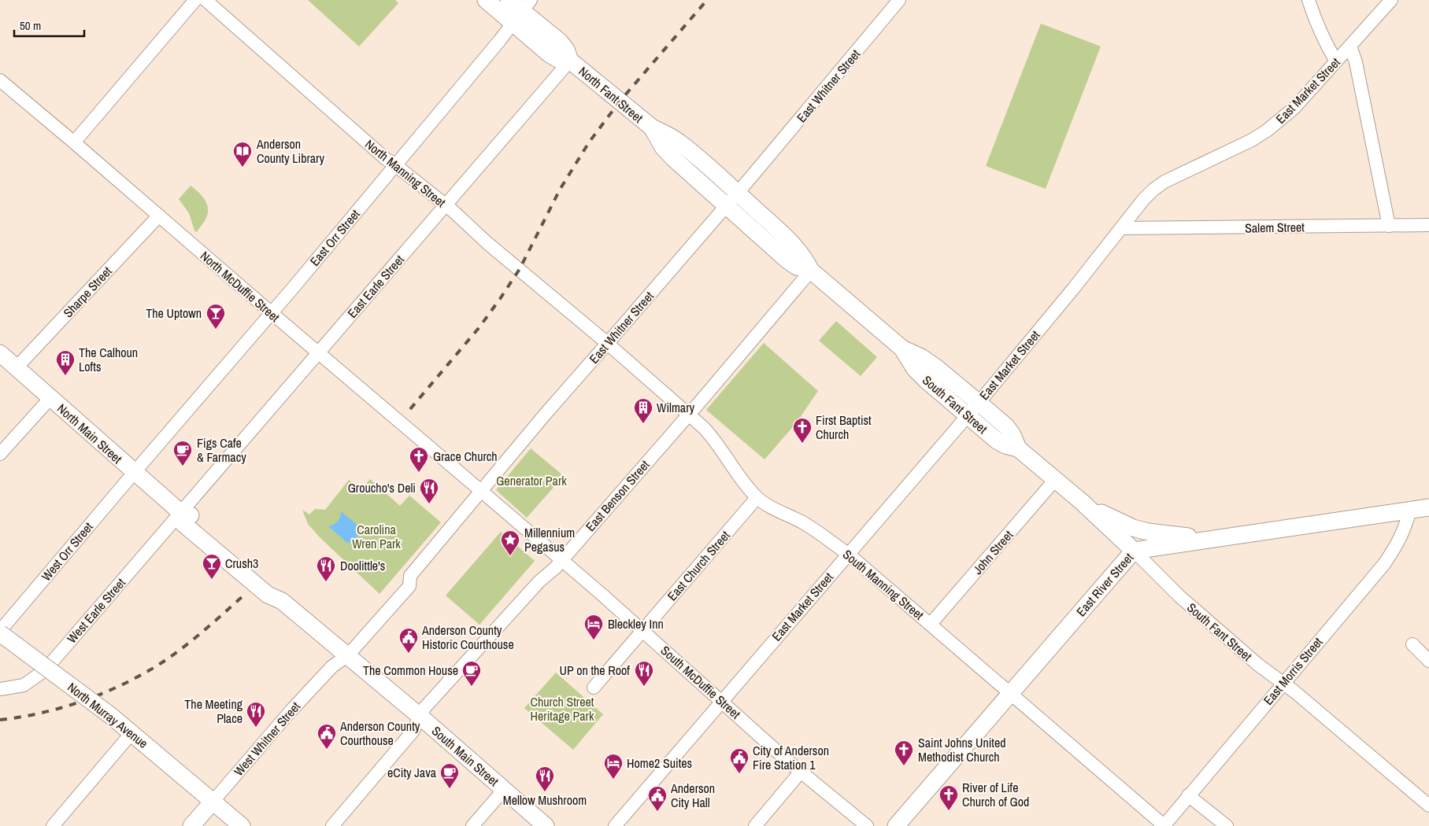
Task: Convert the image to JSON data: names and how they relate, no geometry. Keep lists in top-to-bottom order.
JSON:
{
  "streets": {
    "main road": [
      "North Fant Street",
      "South Fant Street",
      "North Main Street",
      "East River Street",
      "North Murray Avenue",
      "West Whitner Street",
      "South Main Street"
    ],
    "street": [
      "East Whitner Street",
      "East Market Street",
      "North Manning Street",
      "Salem Street",
      "East Orr Street",
      "North McDuffie Street",
      "East Earle Street",
      "Sharpe Street",
      "East Benson Street",
      "West Orr Street",
      "John Street",
      "East Church Street",
      "South Manning Street",
      "West Earle Street",
      "East Morris Street",
      "South McDuffie Street"
    ]
  },
  "crossings": [
    ["East Whitner Street", "North Fant Street"],
    ["East Whitner Street", "North Manning Street"],
    ["East Whitner Street", "North McDuffie Street"],
    ["East Whitner Street", "South Fant Street"],
    ["East Whitner Street", "North Main Street"],
    ["East Whitner Street", "South Manning Street"],
    ["East Whitner Street", "South McDuffie Street"],
    ["East Whitner Street", "West Whitner Street"],
    ["East Whitner Street", "South Main Street"],
    ["East Market Street", "Salem Street"],
    ["East Market Street", "South Fant Street"],
    ["East Market Street", "South Manning Street"],
    ["East Market Street", "South McDuffie Street"],
    ["North Fant Street", "East Orr Street"],
    ["North Fant Street", "East Earle Street"],
    ["North Fant Street", "South Fant Street"],
    ["North Manning Street", "East Orr Street"],
    ["North Manning Street", "East Earle Street"],
    ["North Manning Street", "South Manning Street"],
    ["East Orr Street", "North McDuffie Street"],
    ["East Orr Street", "North Main Street"],
    ["East Orr Street", "West Orr Street"],
    ["North McDuffie Street", "East Earle Street"],
    ["North McDuffie Street", "Sharpe Street"],
    ["North McDuffie Street", "South McDuffie Street"],
    ["East Earle Street", "North Main Street"],
    ["East Earle Street", "West Earle Street"],
    ["Sharpe Street", "North Main Street"],
    ["South Fant Street", "East Benson Street"],
    ["South Fant Street", "John Street"],
    ["South Fant Street", "East River Street"],
    ["South Fant Street", "East Morris Street"],
    ["North Main Street", "West Orr Street"],
    ["North Main Street", "West Earle Street"],
    ["North Main Street", "West Whitner Street"],
    ["North Main Street", "South Main Street"],
    ["East Benson Street", "South Manning Street"],
    ["East Benson Street", "South McDuffie Street"],
    ["East Benson Street", "South Main Street"],
    ["West Orr Street", "North Murray Avenue"],
    ["John Street", "South Manning Street"],
    ["East Church Street", "South Manning Street"],
    ["East Church Street", "South McDuffie Street"],
    ["South Manning Street", "East River Street"],
    ["South Manning Street", "East Morris Street"],
    ["East River Street", "East Morris Street"],
    ["North Murray Avenue", "West Whitner Street"],
    ["West Whitner Street", "South Main Street"]
  ],
  "parks": ["Generator Park", "Carolina Wren Park", "Church Street Heritage Park"],
  "places": {
    "library": ["Anderson County Library"],
    "bar": ["The Uptown", "Crush3"],
    "building": ["The Calhoun Lofts", "Wilmary"],
    "church": [
      "First Baptist Church",
      "Grace Church",
      "Saint Johns United Methodist Church",
      "River of Life Church of God"
    ],
    "cafe": ["Figs Cafe & Farmacy", "The Common House", "eCity Java"],
    "restaurant": [
      "Groucho's Deli",
      "Doolittle's",
      "UP on the Roof",
      "The Meeting Place",
      "Mellow Mushroom"
    ],
    "place": ["Millennium Pegasus"],
    "hotel": ["Bleckley Inn", "Home2 Suites"],
    "public building": [
      "Anderson County Historic Courthouse",
      "Anderson County Courthouse",
      "City of Anderson Fire Station 1",
      "Anderson City Hall"
    ]
  },
  "scale_bar": "50 m"
}
